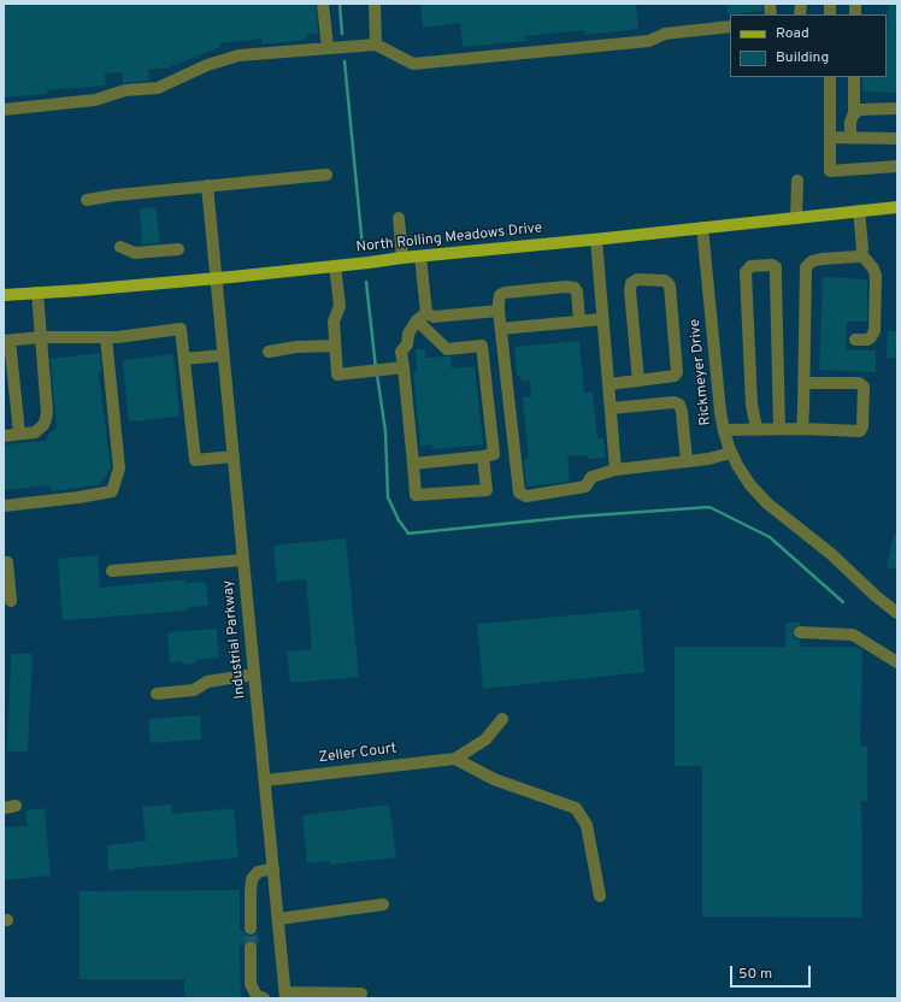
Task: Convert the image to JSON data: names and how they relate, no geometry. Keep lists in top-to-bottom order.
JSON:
{
  "streets": {
    "main road": ["North Rolling Meadows Drive"],
    "street": ["Rickmeyer Drive", "Industrial Parkway", "Zeller Court"]
  },
  "crossings": [
    ["North Rolling Meadows Drive", "Rickmeyer Drive"],
    ["North Rolling Meadows Drive", "Industrial Parkway"],
    ["Industrial Parkway", "Zeller Court"]
  ],
  "legend": ["Road", "Building"],
  "scale_bar": "50 m"
}
